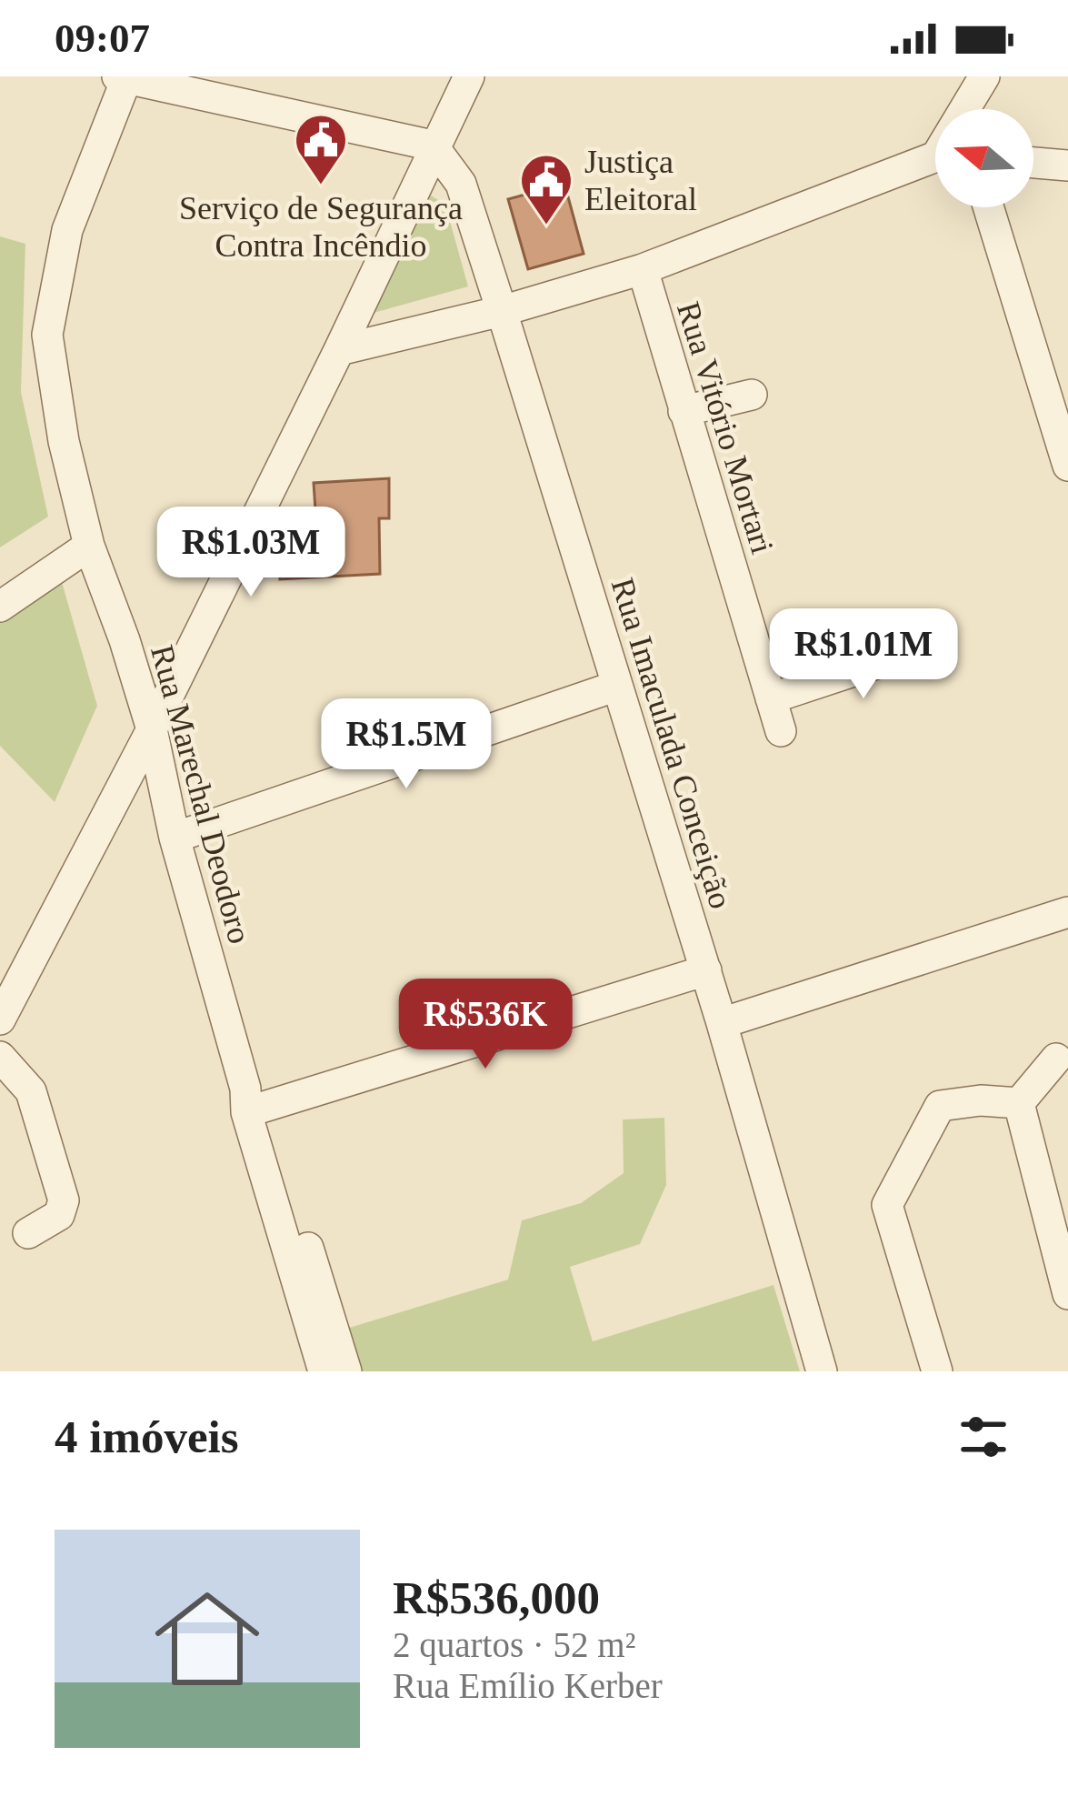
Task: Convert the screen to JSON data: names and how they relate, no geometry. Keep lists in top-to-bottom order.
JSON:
{
  "streets": {
    "street": ["Rua Vitório Mortari", "Rua Imaculada Conceição", "Rua Marechal Deodoro"]
  },
  "places": {
    "public building": ["Serviço de Segurança Contra Incêndio", "Justiça Eleitoral"]
  },
  "north": "left",
  "page": {
    "status": "09:07",
    "price": [
      "R$1.03M",
      "R$1.01M",
      "R$1.5M",
      "R$536K"
    ],
    "heading": "4 imóveis",
    "list": [
      {
        "name": "R$536,000",
        "note": "2 quartos · 52 m² · Rua Emílio Kerber"
      }
    ]
  }
}
